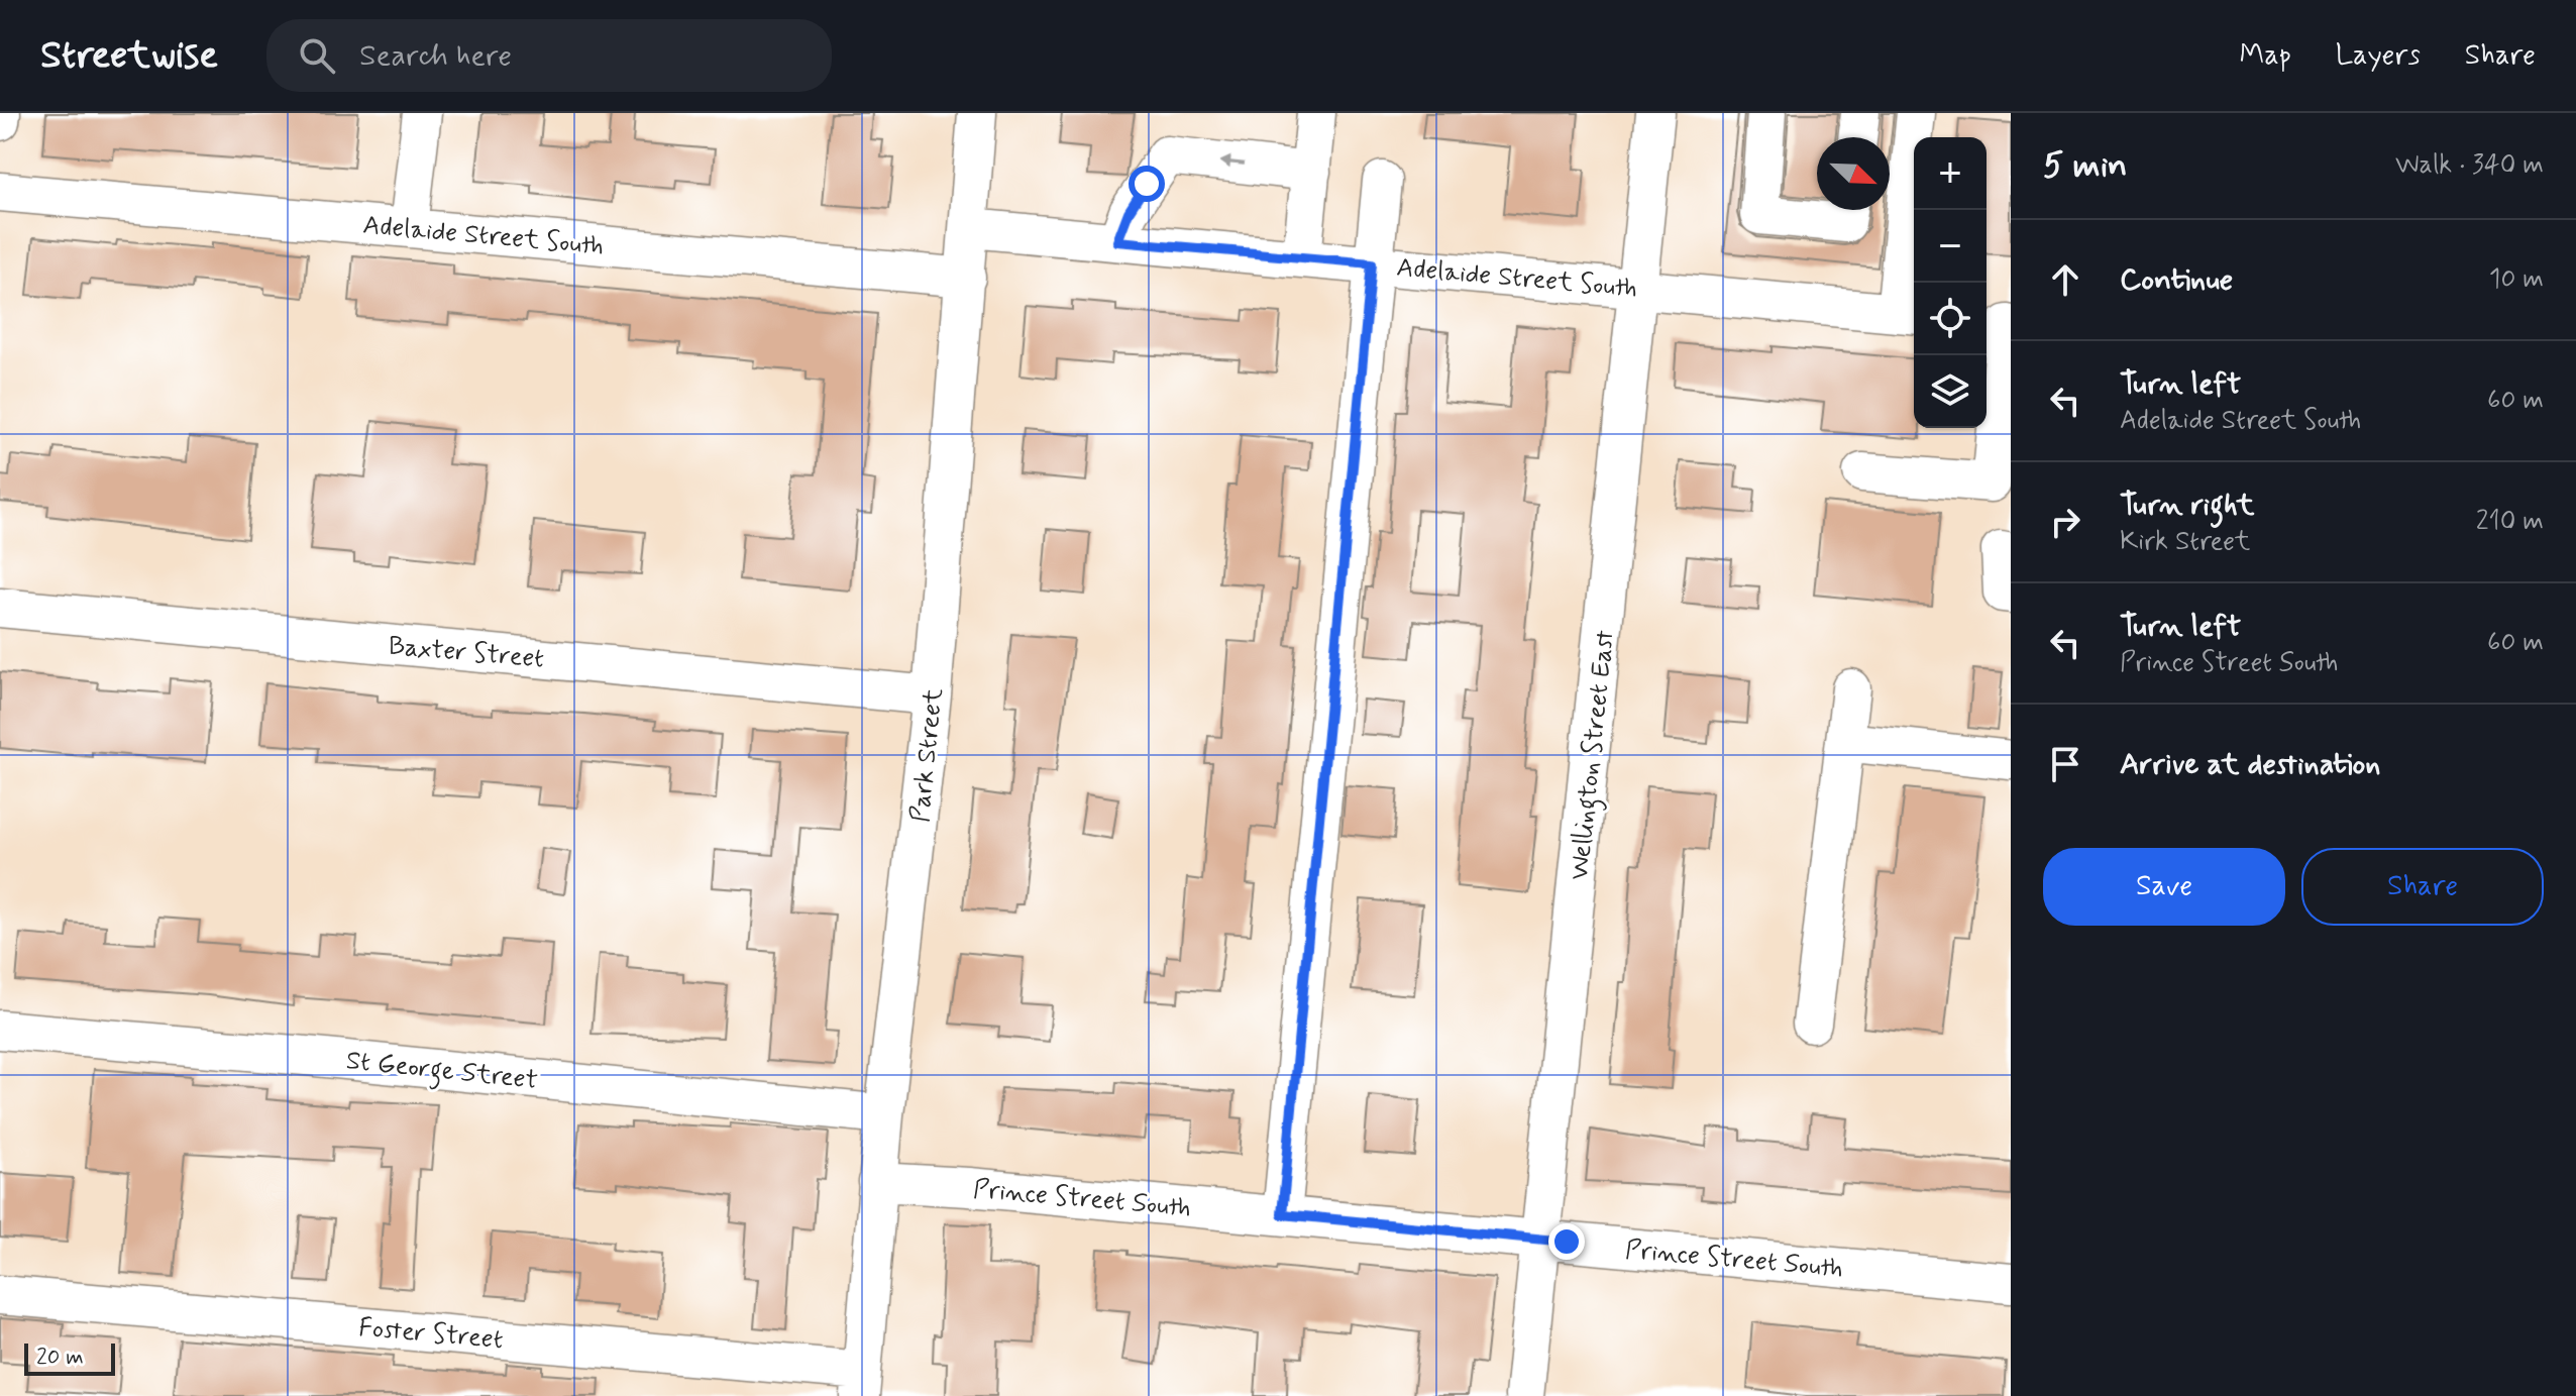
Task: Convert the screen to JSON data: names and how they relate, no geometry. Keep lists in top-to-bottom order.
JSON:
{
  "streets": {
    "street": [
      "Adelaide Street South",
      "Baxter Street",
      "Park Street",
      "Wellington Street East",
      "St George Street",
      "Prince Street South",
      "Foster Street"
    ]
  },
  "crossings": [
    ["Adelaide Street South", "Park Street"],
    ["Adelaide Street South", "Wellington Street East"],
    ["Baxter Street", "Park Street"],
    ["Park Street", "St George Street"],
    ["Park Street", "Prince Street South"],
    ["Park Street", "Foster Street"],
    ["Wellington Street East", "Prince Street South"]
  ],
  "scale_bar": "20 m",
  "north": "bottom right",
  "page": {
    "header": "Streetwise",
    "search": "Search here",
    "nav": ["Map", "Layers", "Share"],
    "heading": ["5 min", "Walk · 340 m"],
    "map_buttons": ["+", "−"],
    "list": [
      ["Continue", "10 m"],
      ["Turn left", "Adelaide Street South", "60 m"],
      ["Turn right", "Kirk Street", "210 m"],
      ["Turn left", "Prince Street South", "60 m"],
      "Arrive at destination"
    ],
    "buttons": ["Save", "Share"],
    "scale": "20 m"
  }
}
